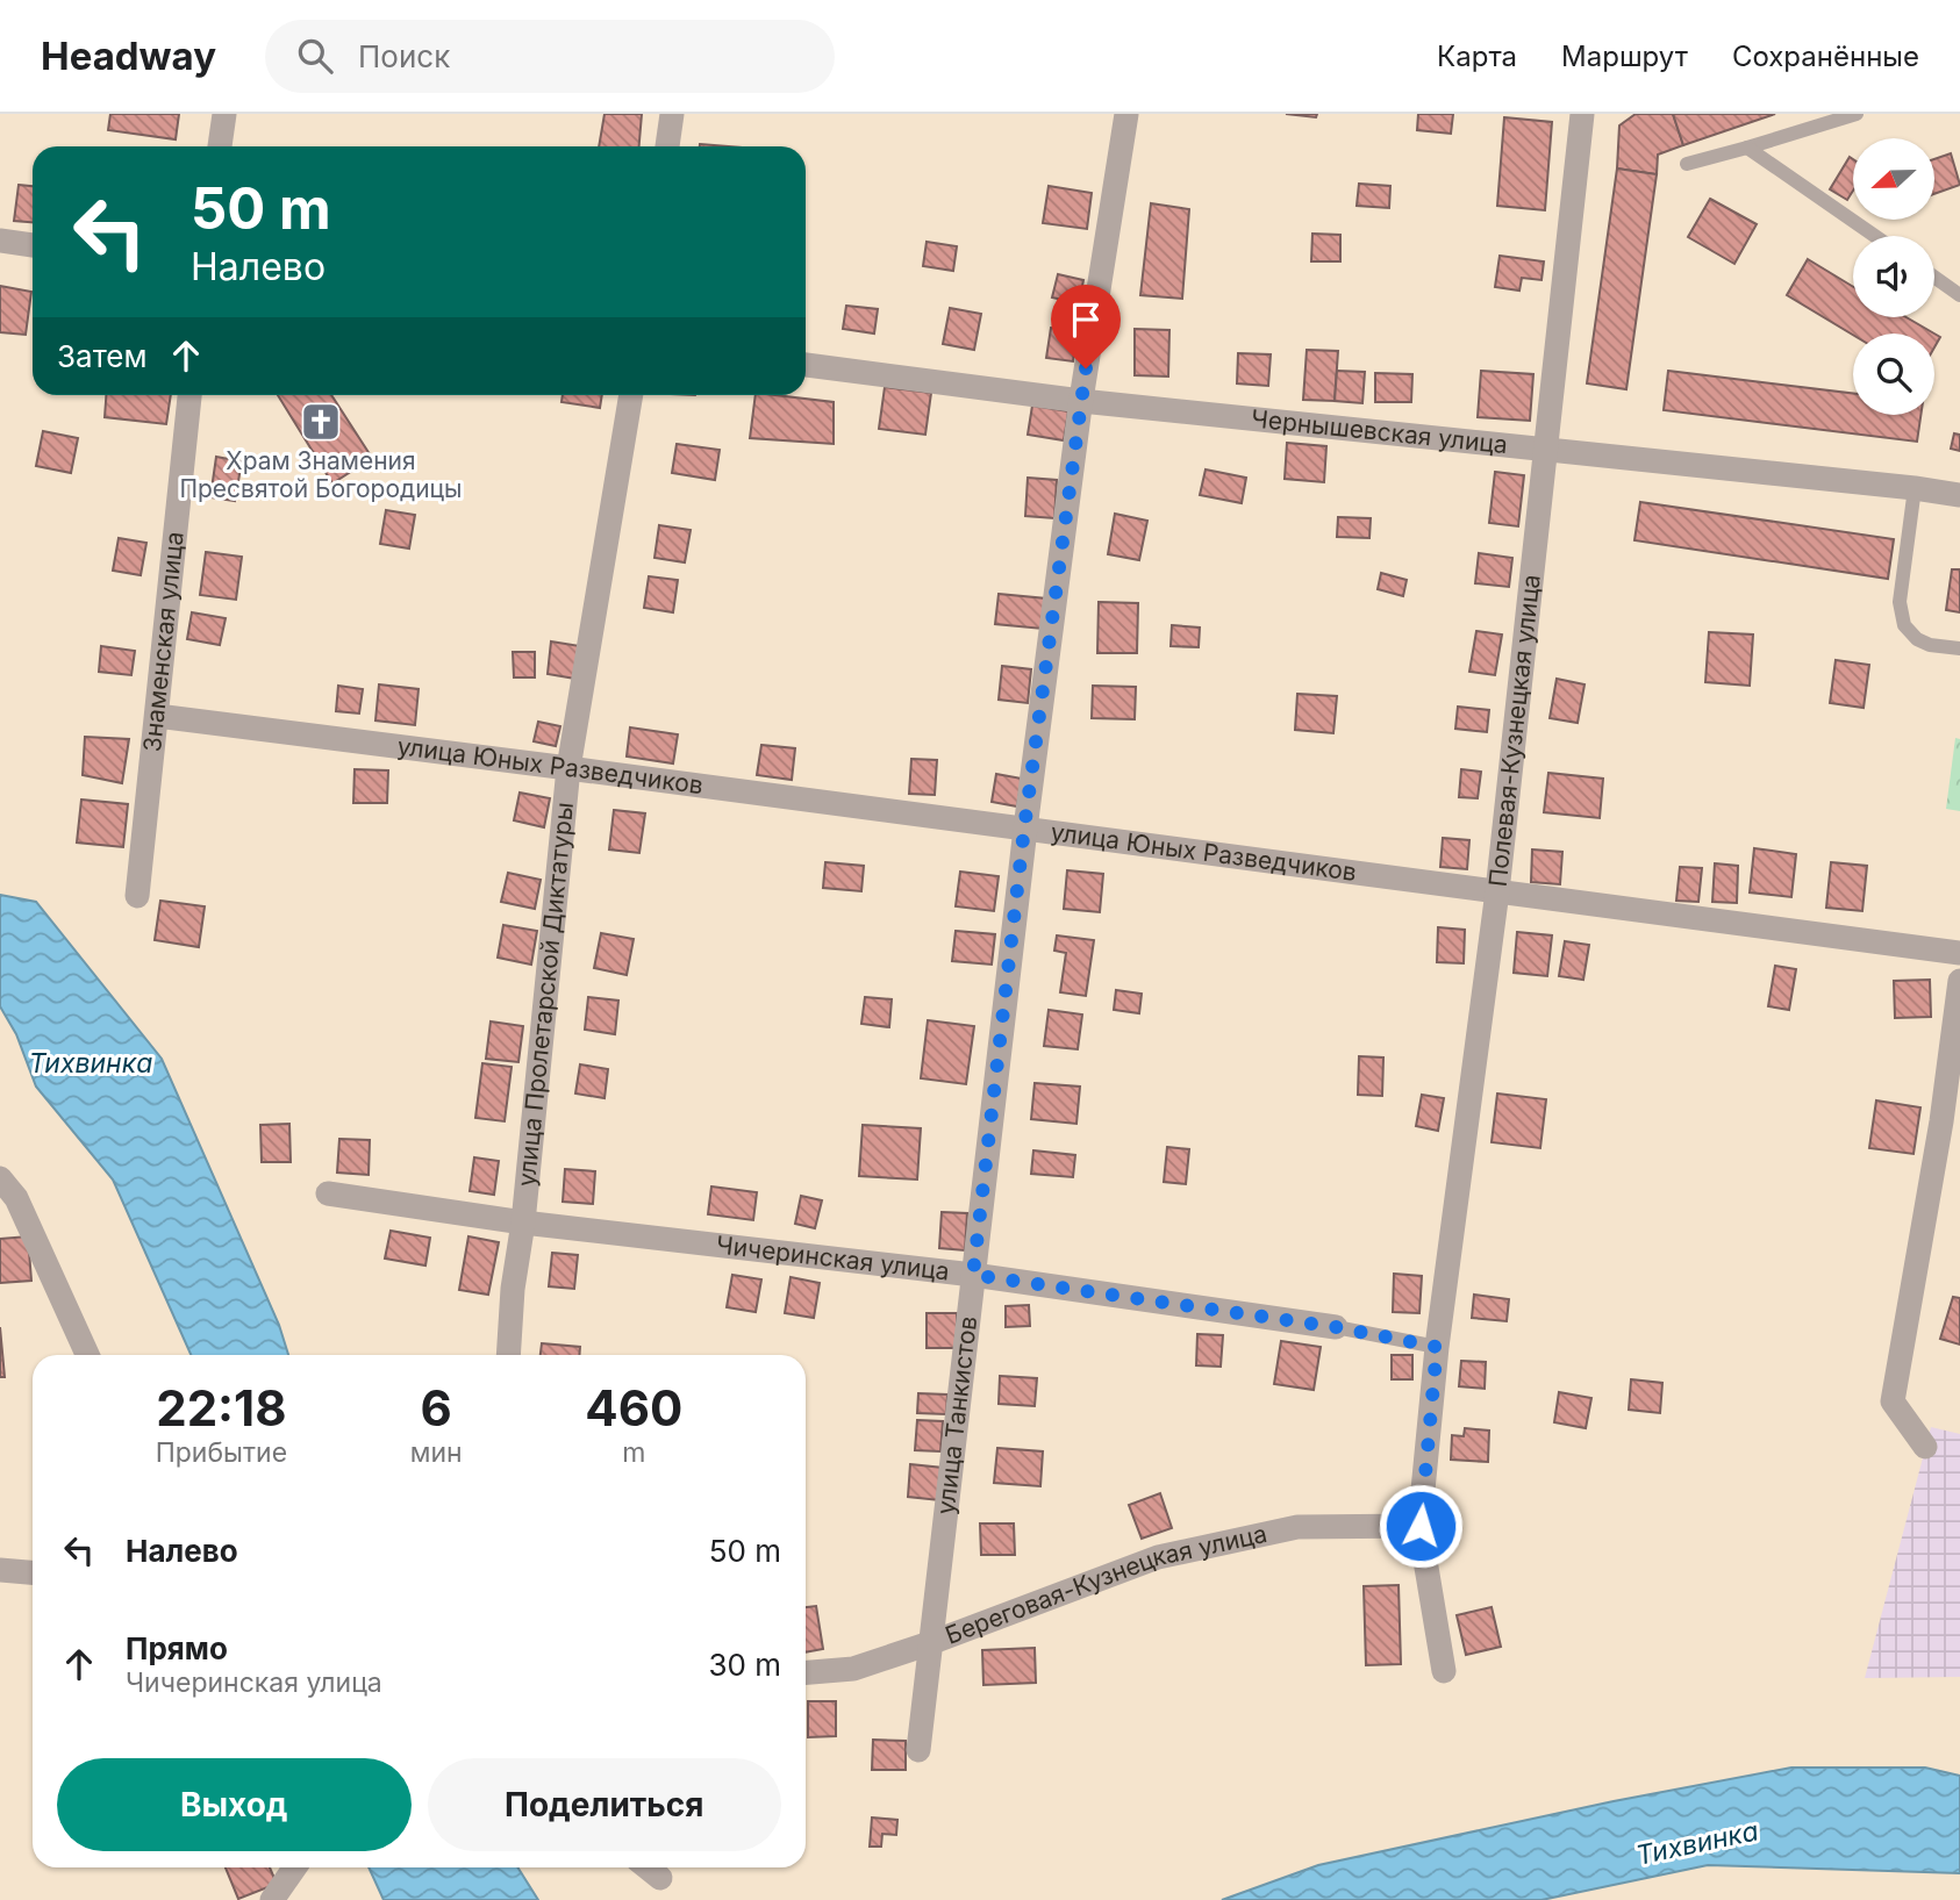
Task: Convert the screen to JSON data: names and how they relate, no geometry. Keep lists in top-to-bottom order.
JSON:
{
  "streets": {
    "street": [
      "Чернышевская улица",
      "Знаменская улица",
      "Полевая-Кузнецкая улица",
      "улица Юных Разведчиков",
      "улица Пролетарской Диктатуры",
      "Чичеринская улица",
      "улица Танкистов",
      "Береговая-Кузнецкая улица"
    ]
  },
  "crossings": [
    ["Чернышевская улица", "Полевая-Кузнецкая улица"],
    ["Чернышевская улица", "улица Танкистов"],
    ["Знаменская улица", "улица Юных Разведчиков"],
    ["Полевая-Кузнецкая улица", "улица Юных Разведчиков"],
    ["Полевая-Кузнецкая улица", "Береговая-Кузнецкая улица"],
    ["улица Юных Разведчиков", "улица Пролетарской Диктатуры"],
    ["улица Юных Разведчиков", "улица Танкистов"],
    ["улица Пролетарской Диктатуры", "Чичеринская улица"],
    ["Чичеринская улица", "улица Танкистов"],
    ["улица Танкистов", "Береговая-Кузнецкая улица"]
  ],
  "water": ["Тихвинка"],
  "places": {
    "church": ["Храм Знамения Пресвятой Богородицы"]
  },
  "north": "left",
  "page": {
    "header": "Headway",
    "search": "Поиск",
    "nav": ["Карта", "Маршрут", "Сохранённые"],
    "turn": ["50 m", "Налево"],
    "then": "Затем",
    "eta": [
      "22:18",
      "Прибытие",
      "6",
      "мин",
      "460",
      "m"
    ],
    "list": [
      {
        "name": "Налево",
        "value": "50 m"
      },
      {
        "name": "Прямо",
        "note": "Чичеринская улица",
        "value": "30 m"
      }
    ],
    "buttons": ["Выход", "Поделиться"]
  }
}
